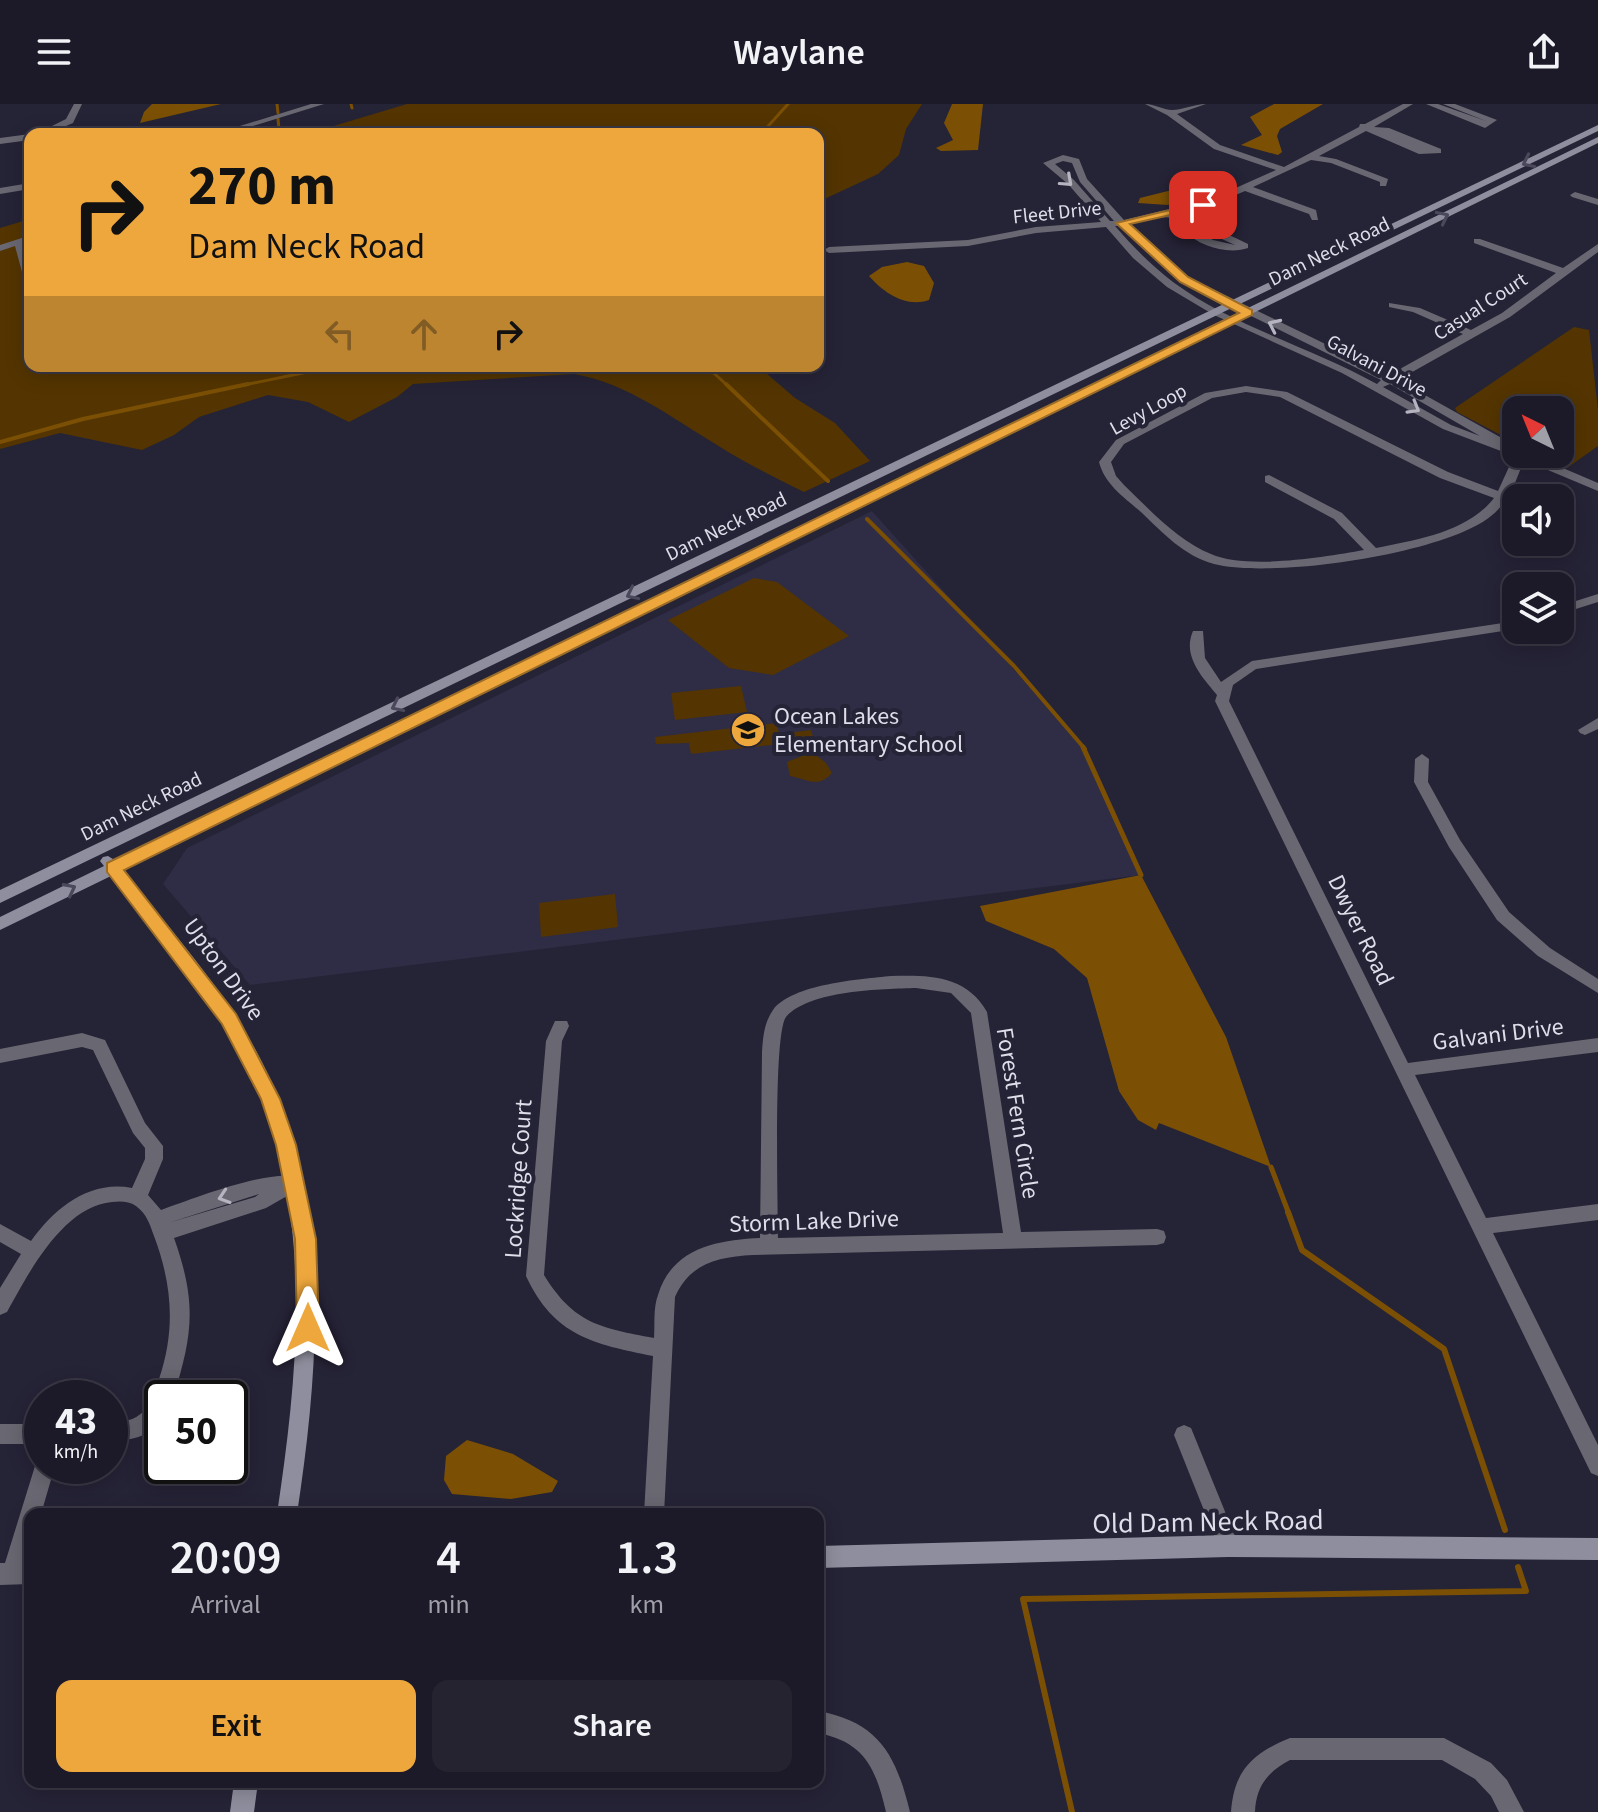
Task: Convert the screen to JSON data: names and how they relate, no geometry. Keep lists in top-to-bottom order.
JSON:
{
  "streets": {
    "main road": ["Dam Neck Road", "Upton Drive", "Old Dam Neck Road"],
    "street": [
      "Fleet Drive",
      "Casual Court",
      "Galvani Drive",
      "Levy Loop",
      "Dwyer Road",
      "Forest Fern Circle",
      "Lockridge Court",
      "Storm Lake Drive"
    ]
  },
  "crossings": [
    ["Fleet Drive", "Galvani Drive"],
    ["Dam Neck Road", "Galvani Drive"],
    ["Dam Neck Road", "Upton Drive"],
    ["Casual Court", "Galvani Drive"],
    ["Galvani Drive", "Dwyer Road"],
    ["Forest Fern Circle", "Storm Lake Drive"],
    ["Lockridge Court", "Storm Lake Drive"]
  ],
  "places": {
    "school or university": ["Ocean Lakes Elementary School"]
  },
  "north": "top left",
  "page": {
    "header": "Waylane",
    "turn": ["270 m", "Dam Neck Road"],
    "speed": "43 km/h",
    "limit": "50",
    "eta": [
      "20:09",
      "Arrival",
      "4",
      "min",
      "1.3",
      "km"
    ],
    "buttons": ["Exit", "Share"]
  }
}
